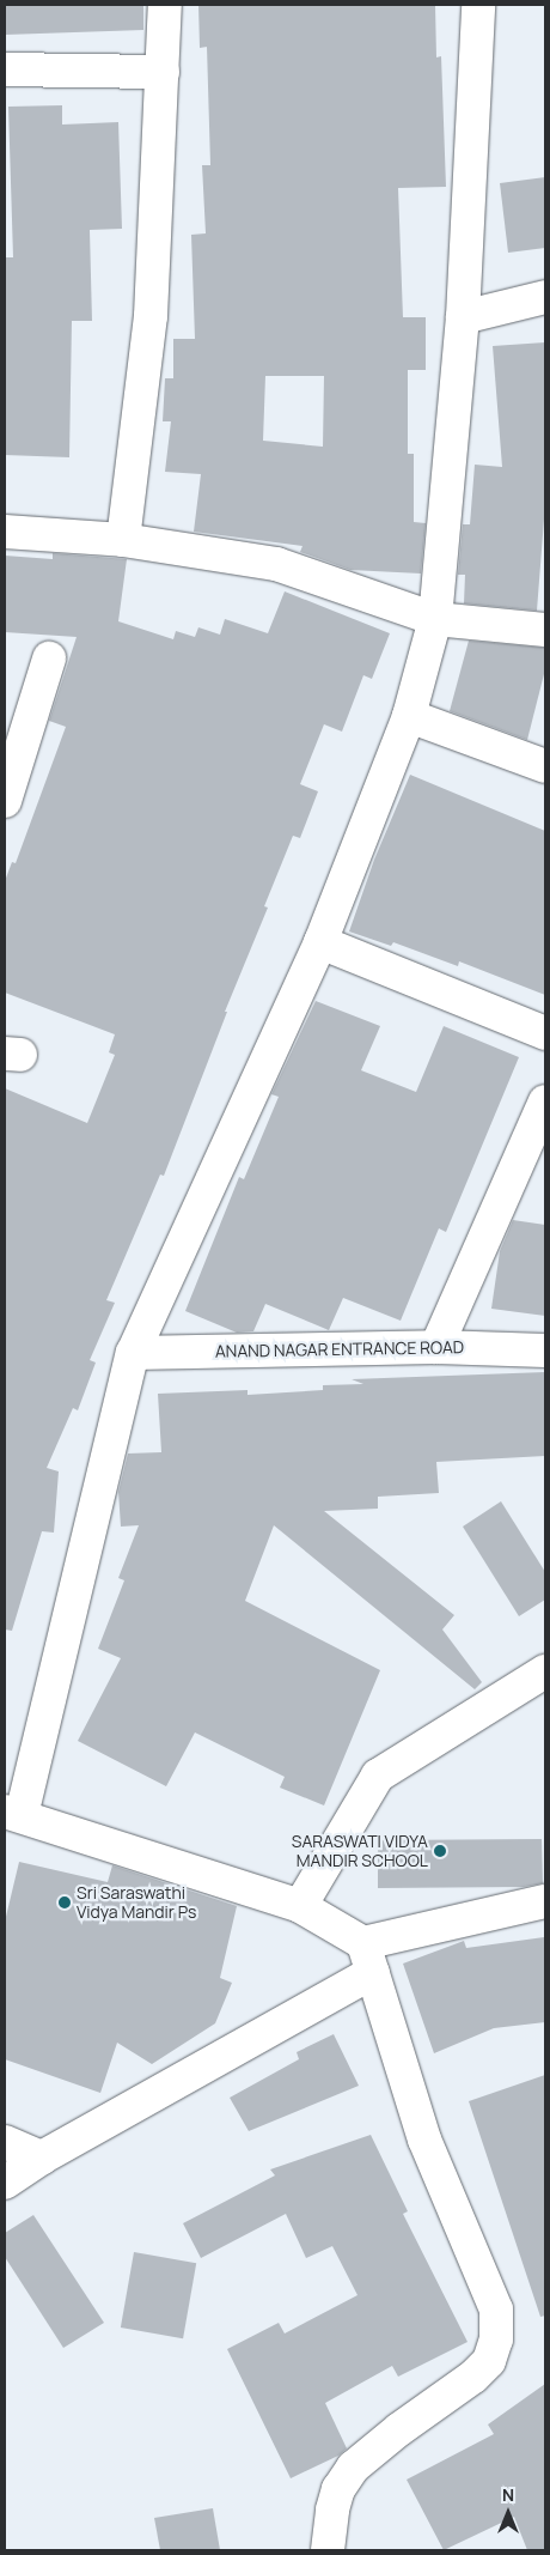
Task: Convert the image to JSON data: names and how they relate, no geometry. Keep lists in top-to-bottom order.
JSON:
{
  "streets": {
    "street": ["ANAND NAGAR ENTRANCE ROAD"]
  },
  "places": ["SARASWATI VIDYA MANDIR SCHOOL", "Sri Saraswathi Vidya Mandir Ps"],
  "north": "top"
}
